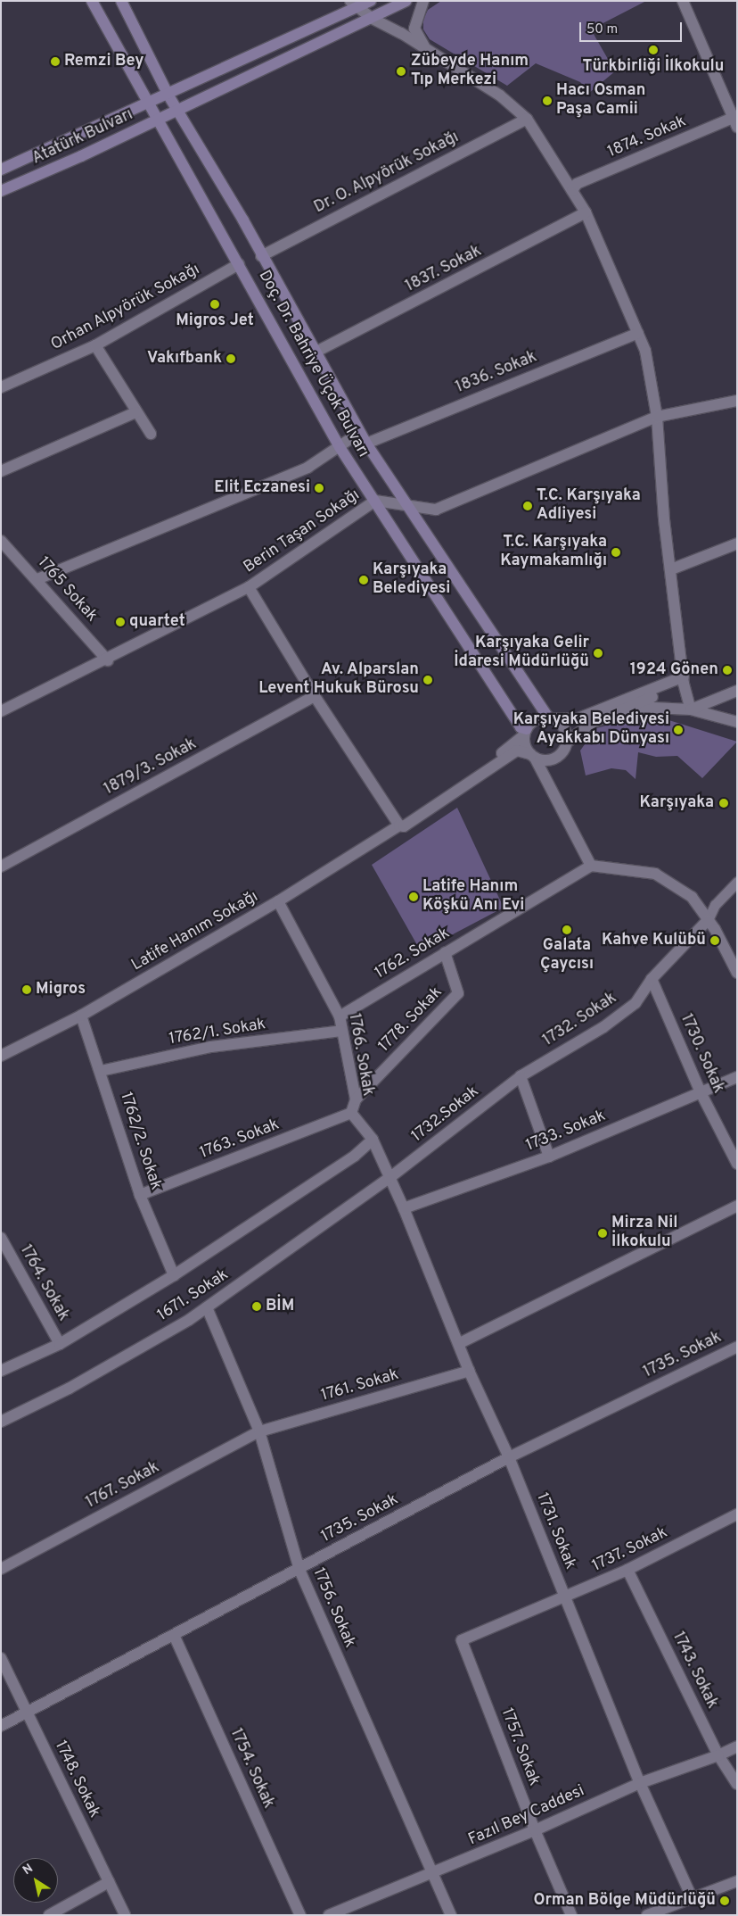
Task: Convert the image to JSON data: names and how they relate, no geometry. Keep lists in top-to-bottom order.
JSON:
{
  "streets": {
    "main road": ["Atatürk Bulvarı", "Doç. Dr. Bahriye Üçok Bulvarı"],
    "street": [
      "1874. Sokak",
      "Dr. O. Alpyörük Sokağı",
      "1837. Sokak",
      "Orhan Alpyörük Sokağı",
      "1836. Sokak",
      "Berin Taşan Sokağı",
      "1765 Sokak",
      "1879/3. Sokak",
      "Latife Hanım Sokağı",
      "1762. Sokak",
      "1778. Sokak",
      "1732. Sokak",
      "1762/1. Sokak",
      "1730. Sokak",
      "1766. Sokak",
      "1732.Sokak",
      "1733. Sokak",
      "1763. Sokak",
      "1762/2. Sokak",
      "1764. Sokak",
      "1671. Sokak",
      "1735. Sokak",
      "1761. Sokak",
      "1767. Sokak",
      "1731. Sokak",
      "1737. Sokak",
      "1756. Sokak",
      "1743. Sokak",
      "1757. Sokak",
      "1754. Sokak",
      "1748. Sokak",
      "Fazıl Bey Caddesi"
    ]
  },
  "crossings": [
    ["Atatürk Bulvarı", "Doç. Dr. Bahriye Üçok Bulvarı"],
    ["Dr. O. Alpyörük Sokağı", "Doç. Dr. Bahriye Üçok Bulvarı"],
    ["1837. Sokak", "Doç. Dr. Bahriye Üçok Bulvarı"],
    ["Orhan Alpyörük Sokağı", "Doç. Dr. Bahriye Üçok Bulvarı"],
    ["Doç. Dr. Bahriye Üçok Bulvarı", "1836. Sokak"],
    ["Doç. Dr. Bahriye Üçok Bulvarı", "Berin Taşan Sokağı"],
    ["Doç. Dr. Bahriye Üçok Bulvarı", "Latife Hanım Sokağı"],
    ["Berin Taşan Sokağı", "1765 Sokak"],
    ["Latife Hanım Sokağı", "1766. Sokak"],
    ["Latife Hanım Sokağı", "1762/2. Sokak"],
    ["1762. Sokak", "1778. Sokak"],
    ["1762. Sokak", "1766. Sokak"],
    ["1778. Sokak", "1766. Sokak"],
    ["1732. Sokak", "1730. Sokak"],
    ["1732. Sokak", "1732.Sokak"],
    ["1762/1. Sokak", "1766. Sokak"],
    ["1762/1. Sokak", "1762/2. Sokak"],
    ["1730. Sokak", "1733. Sokak"],
    ["1766. Sokak", "1732.Sokak"],
    ["1766. Sokak", "1763. Sokak"],
    ["1766. Sokak", "1671. Sokak"],
    ["1766. Sokak", "1731. Sokak"],
    ["1732.Sokak", "1671. Sokak"],
    ["1732.Sokak", "1731. Sokak"],
    ["1733. Sokak", "1731. Sokak"],
    ["1763. Sokak", "1762/2. Sokak"],
    ["1762/2. Sokak", "1671. Sokak"],
    ["1764. Sokak", "1671. Sokak"],
    ["1671. Sokak", "1731. Sokak"],
    ["1671. Sokak", "1756. Sokak"],
    ["1735. Sokak", "1731. Sokak"],
    ["1735. Sokak", "1756. Sokak"],
    ["1735. Sokak", "1754. Sokak"],
    ["1735. Sokak", "1748. Sokak"],
    ["1761. Sokak", "1767. Sokak"],
    ["1761. Sokak", "1731. Sokak"],
    ["1761. Sokak", "1756. Sokak"],
    ["1767. Sokak", "1756. Sokak"],
    ["1731. Sokak", "1737. Sokak"],
    ["1731. Sokak", "Fazıl Bey Caddesi"],
    ["1737. Sokak", "1743. Sokak"],
    ["1737. Sokak", "1757. Sokak"],
    ["1756. Sokak", "Fazıl Bey Caddesi"],
    ["1743. Sokak", "Fazıl Bey Caddesi"],
    ["1757. Sokak", "Fazıl Bey Caddesi"]
  ],
  "places": [
    "Türkbirliği İlkokulu",
    "Remzi Bey",
    "Zübeyde Hanım Tıp Merkezi",
    "Hacı Osman Paşa Camii",
    "Migros Jet",
    "Vakıfbank",
    "Elit Eczanesi",
    "T.C. Karşıyaka Adliyesi",
    "T.C. Karşıyaka Kaymakamlığı",
    "Karşıyaka Belediyesi",
    "quartet",
    "Karşıyaka Gelir İdaresi Müdürlüğü",
    "1924 Gönen",
    "Av. Alparslan Levent Hukuk Bürosu",
    "Karşıyaka Belediyesi Ayakkabı Dünyası",
    "Karşıyaka",
    "Latife Hanım Köşkü Anı Evi",
    "Galata Çaycısı",
    "Kahve Kulübü",
    "Migros",
    "Mirza Nil İlkokulu",
    "BİM",
    "Orman Bölge Müdürlüğü"
  ],
  "scale_bar": "50 m",
  "north": "top left"
}
